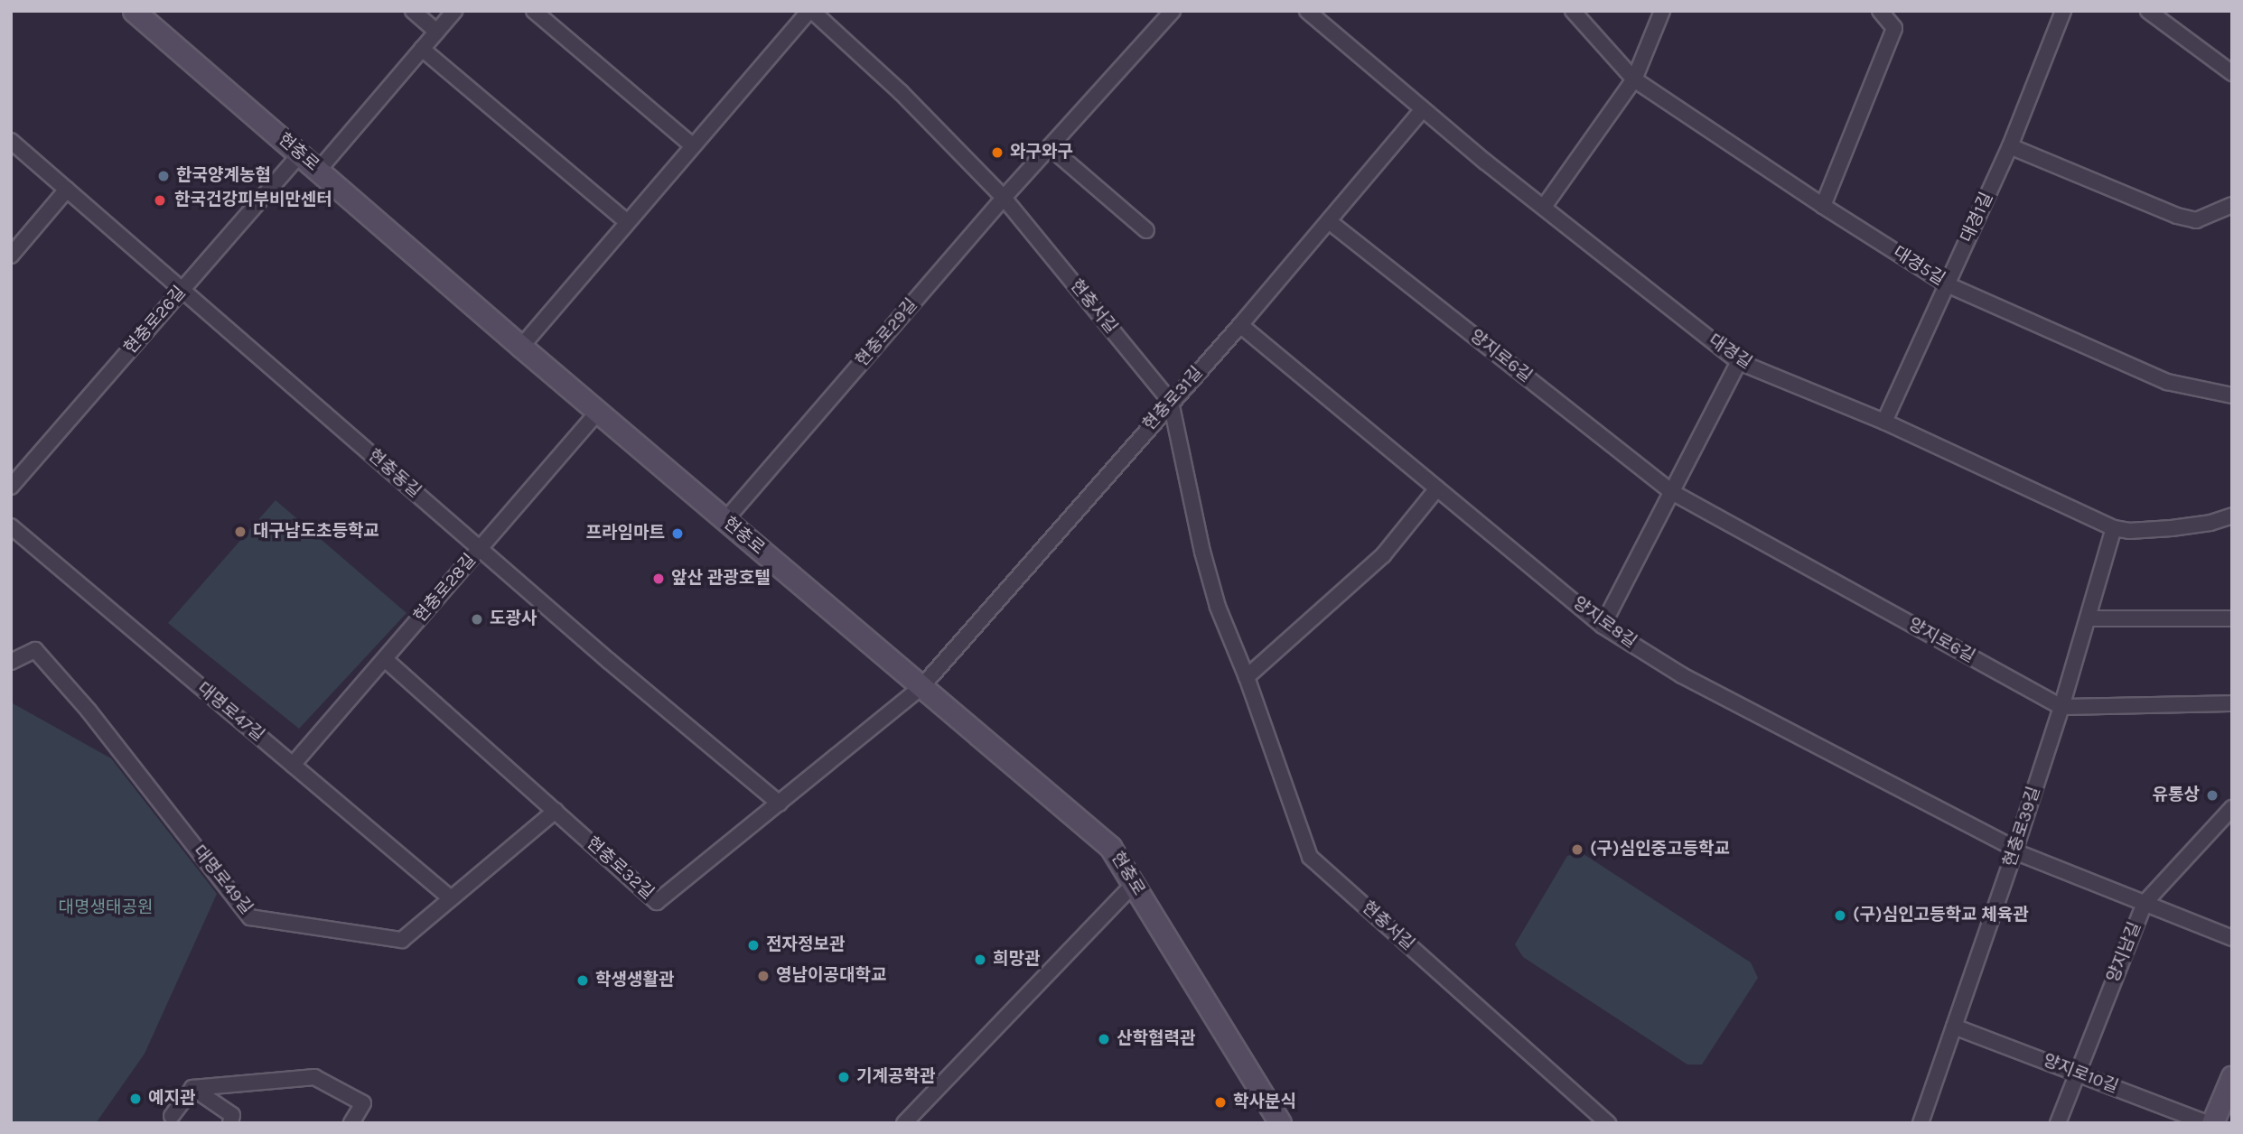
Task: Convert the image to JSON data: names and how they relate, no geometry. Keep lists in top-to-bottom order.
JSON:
{
  "streets": {
    "main road": ["현충로"],
    "street": [
      "대경1길",
      "대경5길",
      "현충서길",
      "현충로26길",
      "현충로29길",
      "대경길",
      "양지로6길",
      "현충로31길",
      "현충동길",
      "현충로28길",
      "양지로8길",
      "대명로47길",
      "현충로39길",
      "현충로32길",
      "대명로49길",
      "양지남길",
      "양지로10길"
    ]
  },
  "crossings": [
    ["현충로", "현충로26길"],
    ["현충로", "현충로29길"],
    ["현충로", "현충로31길"],
    ["현충로", "현충로28길"],
    ["현충로", "현충로32길"],
    ["대경1길", "대경5길"],
    ["대경1길", "대경길"],
    ["현충서길", "현충로29길"],
    ["현충서길", "현충로31길"],
    ["현충로26길", "현충동길"],
    ["대경길", "현충로31길"],
    ["대경길", "현충로39길"],
    ["양지로6길", "현충로31길"],
    ["양지로6길", "현충로39길"],
    ["현충로31길", "양지로8길"],
    ["현충로31길", "현충로32길"],
    ["현충동길", "현충로28길"],
    ["현충동길", "현충로32길"],
    ["현충로28길", "대명로47길"],
    ["현충로28길", "현충로32길"],
    ["양지로8길", "현충로39길"],
    ["양지로8길", "양지남길"],
    ["대명로47길", "대명로49길"],
    ["현충로39길", "양지로10길"],
    ["현충로32길", "대명로49길"],
    ["양지남길", "양지로10길"]
  ],
  "parks": ["대명생태공원"],
  "places": [
    "와구와구",
    "한국양계농협",
    "한국건강피부비만센터",
    "대구남도초등학교",
    "프라임마트",
    "앞산 관광호텔",
    "도광사",
    "유통상",
    "(구)심인중고등학교",
    "(구)심인고등학교 체육관",
    "전자정보관",
    "희망관",
    "영남이공대학교",
    "학생생활관",
    "산학협력관",
    "기계공학관",
    "예지관",
    "학사분식"
  ]
}
